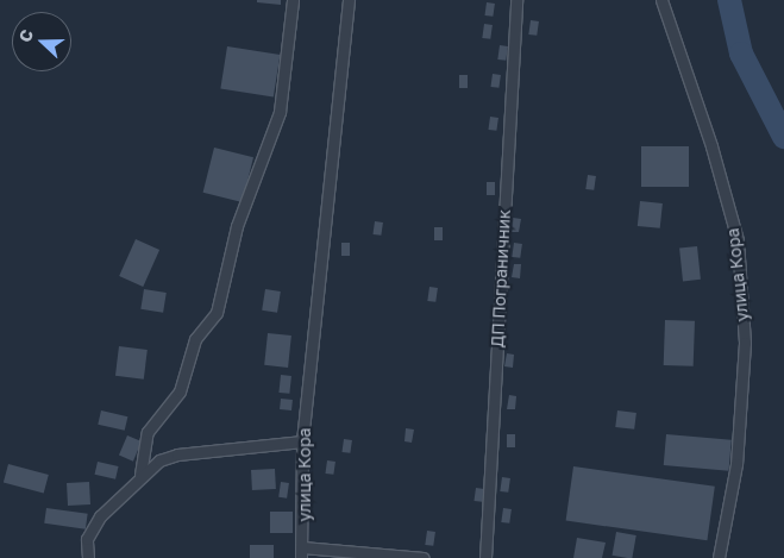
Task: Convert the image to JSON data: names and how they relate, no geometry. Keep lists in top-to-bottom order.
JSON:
{
  "streets": {
    "street": ["улица Кора", "ДП Пограничник"]
  },
  "north": "left"
}
